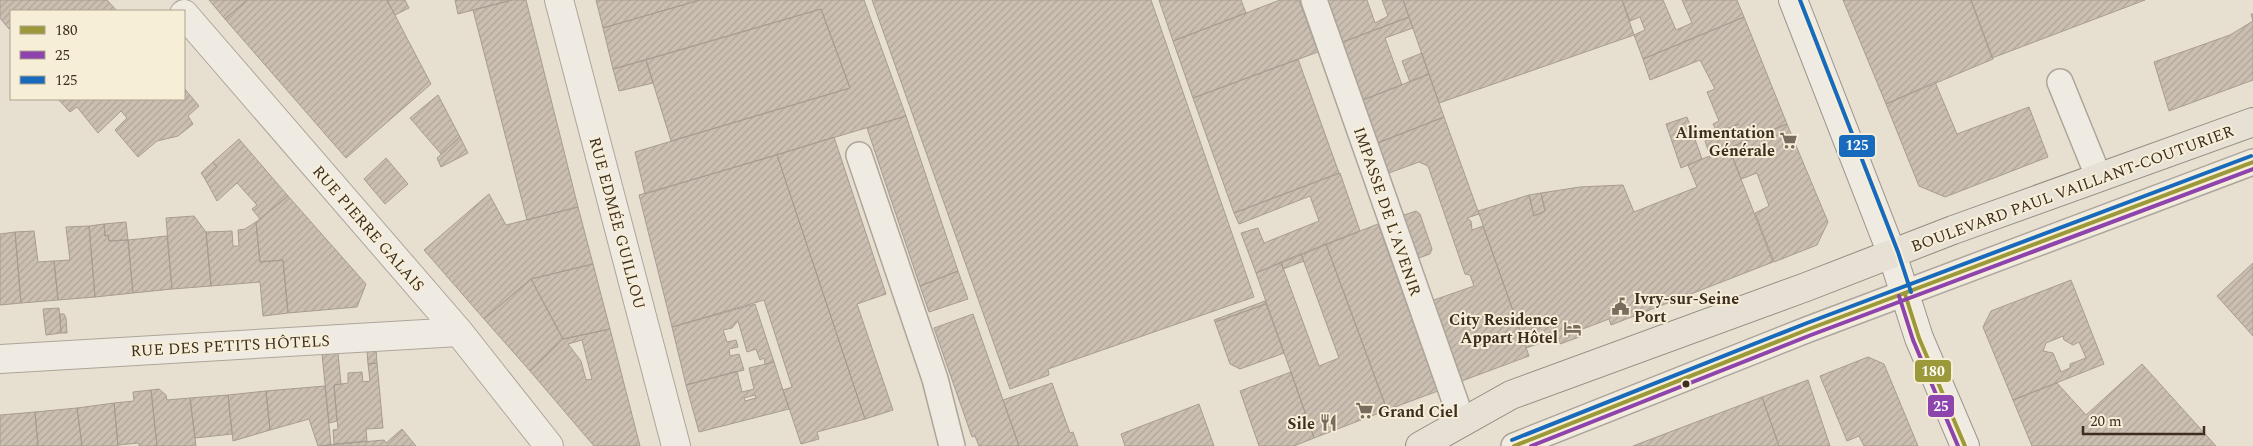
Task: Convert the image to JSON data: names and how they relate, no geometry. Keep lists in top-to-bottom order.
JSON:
{
  "streets": {
    "main road": ["BOULEVARD PAUL VAILLANT-COUTURIER"],
    "street": ["RUE EDMÉE GUILLOU", "RUE PIERRE GALAIS", "RUE DES PETITS HÔTELS"],
    "lane": ["IMPASSE DE L'AVENIR"]
  },
  "crossings": [
    ["BOULEVARD PAUL VAILLANT-COUTURIER", "IMPASSE DE L'AVENIR"],
    ["RUE PIERRE GALAIS", "RUE DES PETITS HÔTELS"]
  ],
  "places": {
    "supermarket": ["Alimentation Générale", "Grand Ciel"],
    "public building": ["Ivry-sur-Seine Port"],
    "hotel": ["City Residence Appart Hôtel"],
    "restaurant": ["Sile"]
  },
  "lines": ["transit line 125", "transit line 180", "transit line 25"],
  "legend": ["180", "25", "125"],
  "scale_bar": "20 m"
}
